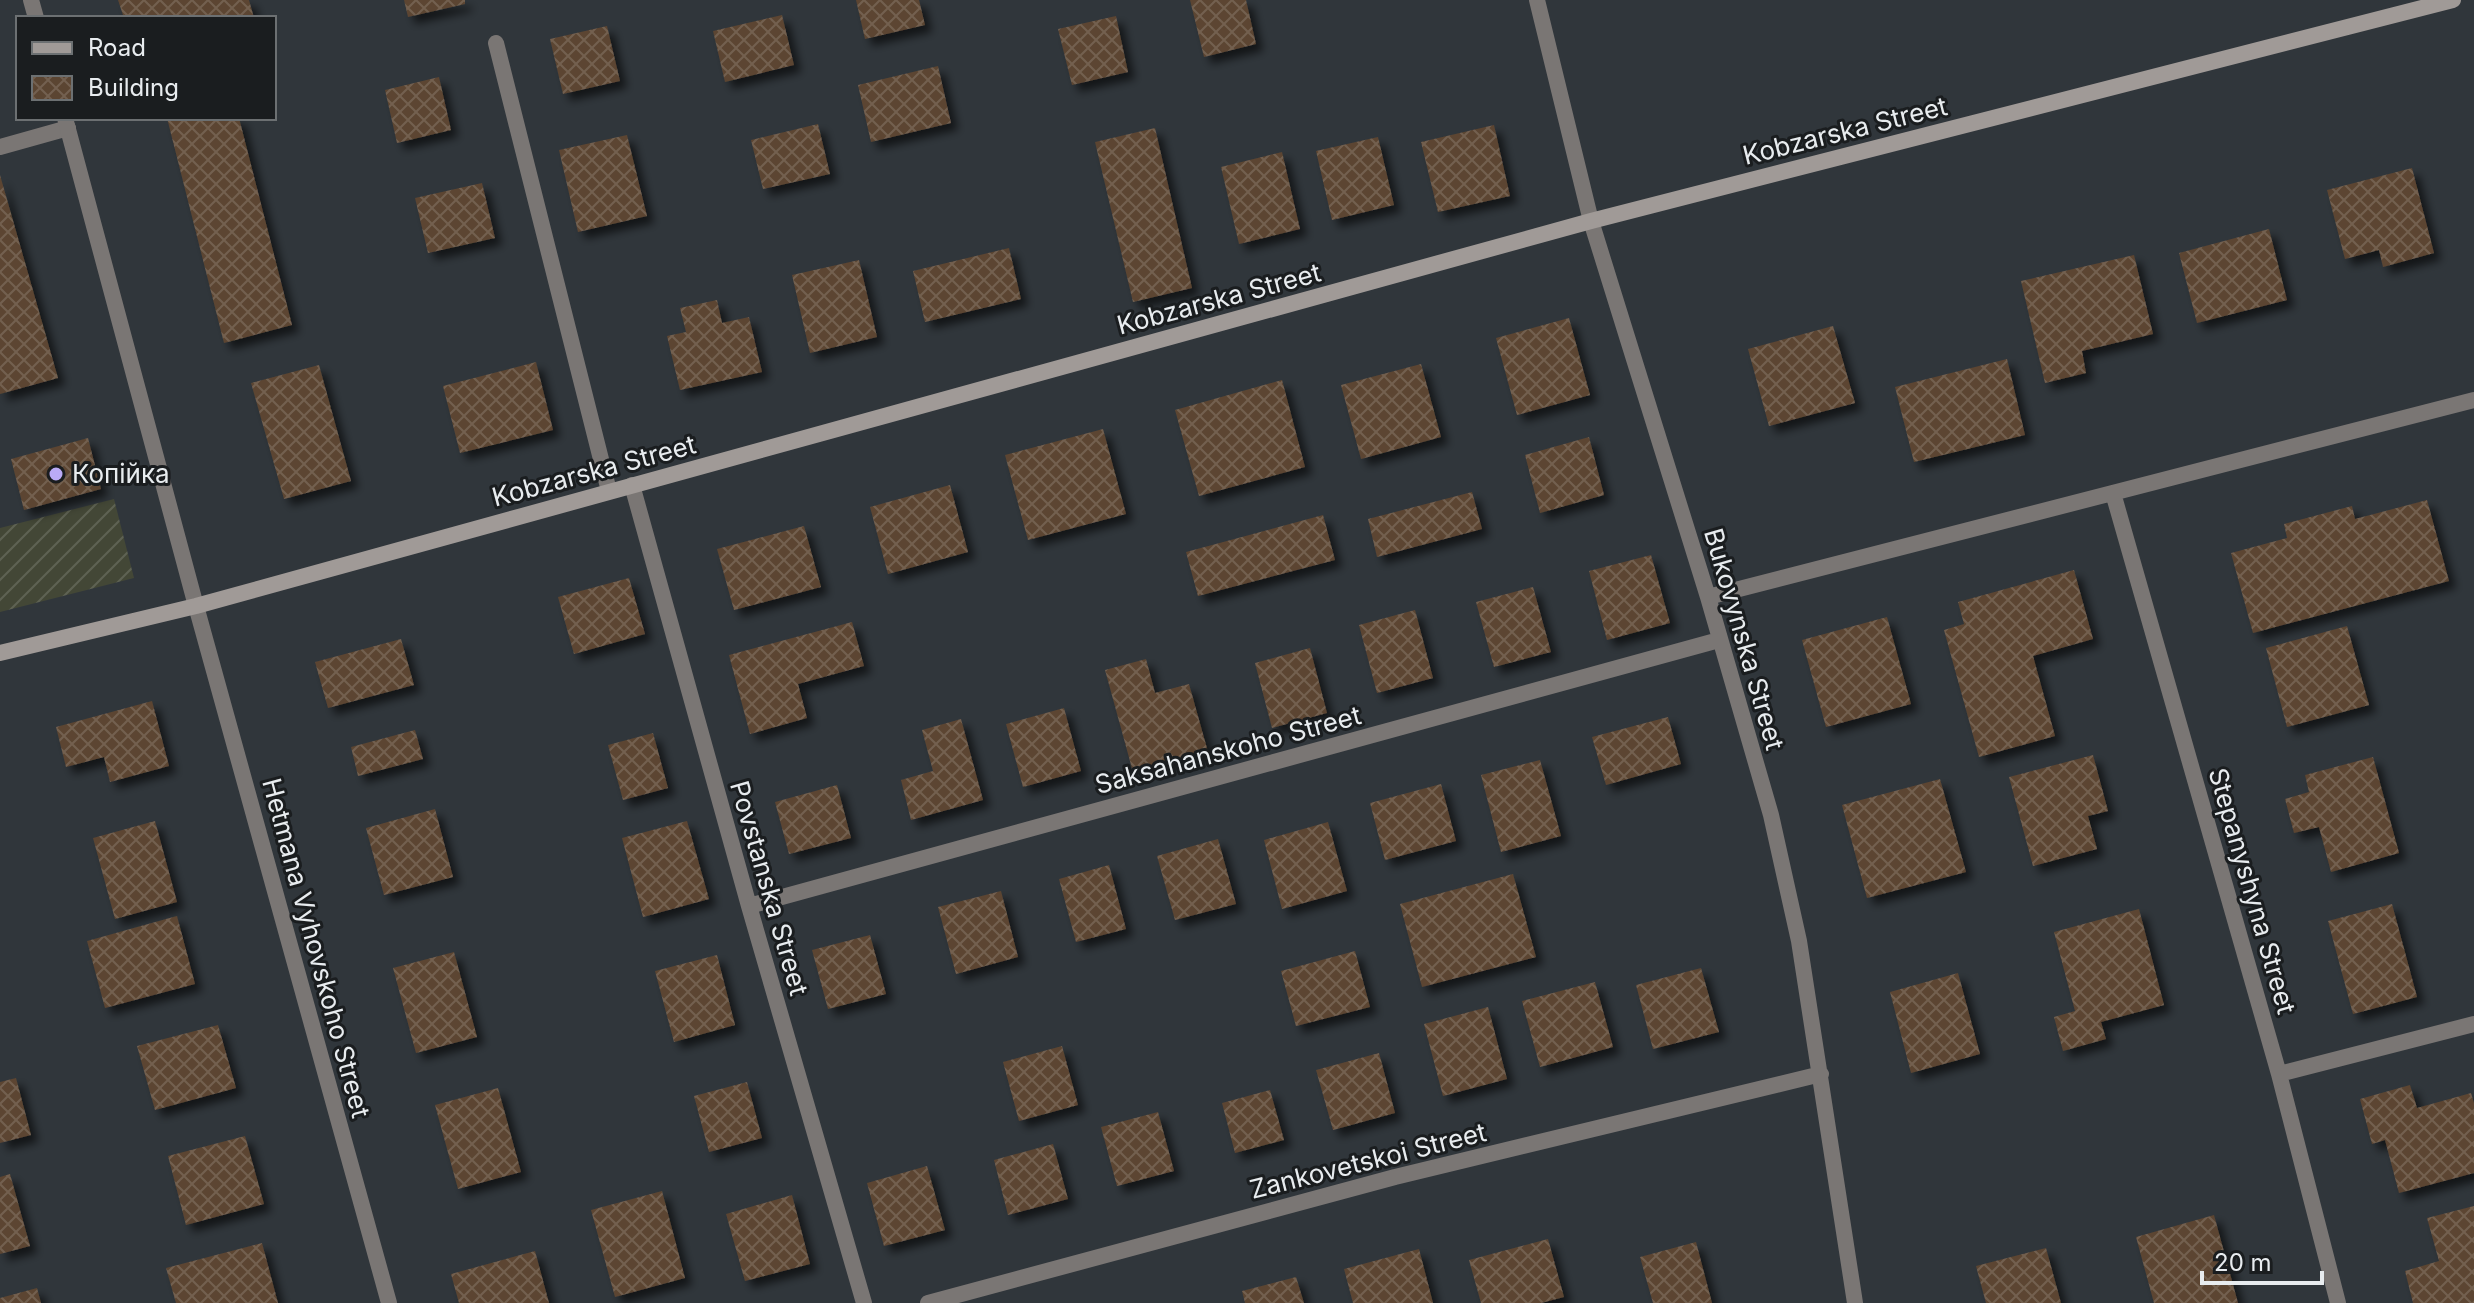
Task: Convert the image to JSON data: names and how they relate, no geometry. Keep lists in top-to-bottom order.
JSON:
{
  "streets": {
    "street": [
      "Kobzarska Street",
      "Bukovynska Street",
      "Saksahanskoho Street",
      "Povstanska Street",
      "Stepanyshyna Street",
      "Hetmana Vyhovskoho Street",
      "Zankovetskoi Street"
    ]
  },
  "crossings": [
    ["Kobzarska Street", "Bukovynska Street"],
    ["Kobzarska Street", "Povstanska Street"],
    ["Kobzarska Street", "Hetmana Vyhovskoho Street"],
    ["Bukovynska Street", "Saksahanskoho Street"],
    ["Bukovynska Street", "Zankovetskoi Street"],
    ["Saksahanskoho Street", "Povstanska Street"]
  ],
  "places": ["Копійка"],
  "legend": ["Road", "Building"],
  "scale_bar": "20 m"
}
